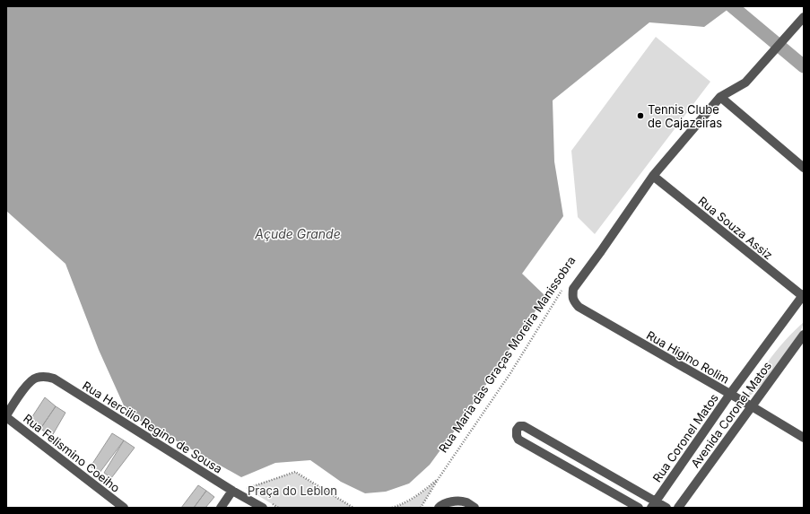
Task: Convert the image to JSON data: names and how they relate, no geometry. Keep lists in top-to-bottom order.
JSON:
{
  "streets": {
    "street": [
      "Rua Souza Assiz",
      "Rua Higino Rolim",
      "Avenida Coronel Matos",
      "Rua Hercilio Regino de Sousa",
      "Rua Coronel Matos",
      "Rua Felismino Coeiho"
    ],
    "path": ["Rua Maria das Graças Moreira Manissobra"]
  },
  "crossings": [
    ["Rua Souza Assiz", "Rua Higino Rolim"],
    ["Rua Souza Assiz", "Rua Coronel Matos"],
    ["Rua Higino Rolim", "Avenida Coronel Matos"],
    ["Rua Higino Rolim", "Rua Coronel Matos"],
    ["Rua Hercilio Regino de Sousa", "Rua Felismino Coeiho"]
  ],
  "water": ["Açude Grande"],
  "parks": ["Praça do Leblon"],
  "places": ["Tennis Clube de Cajazeiras"]
}
